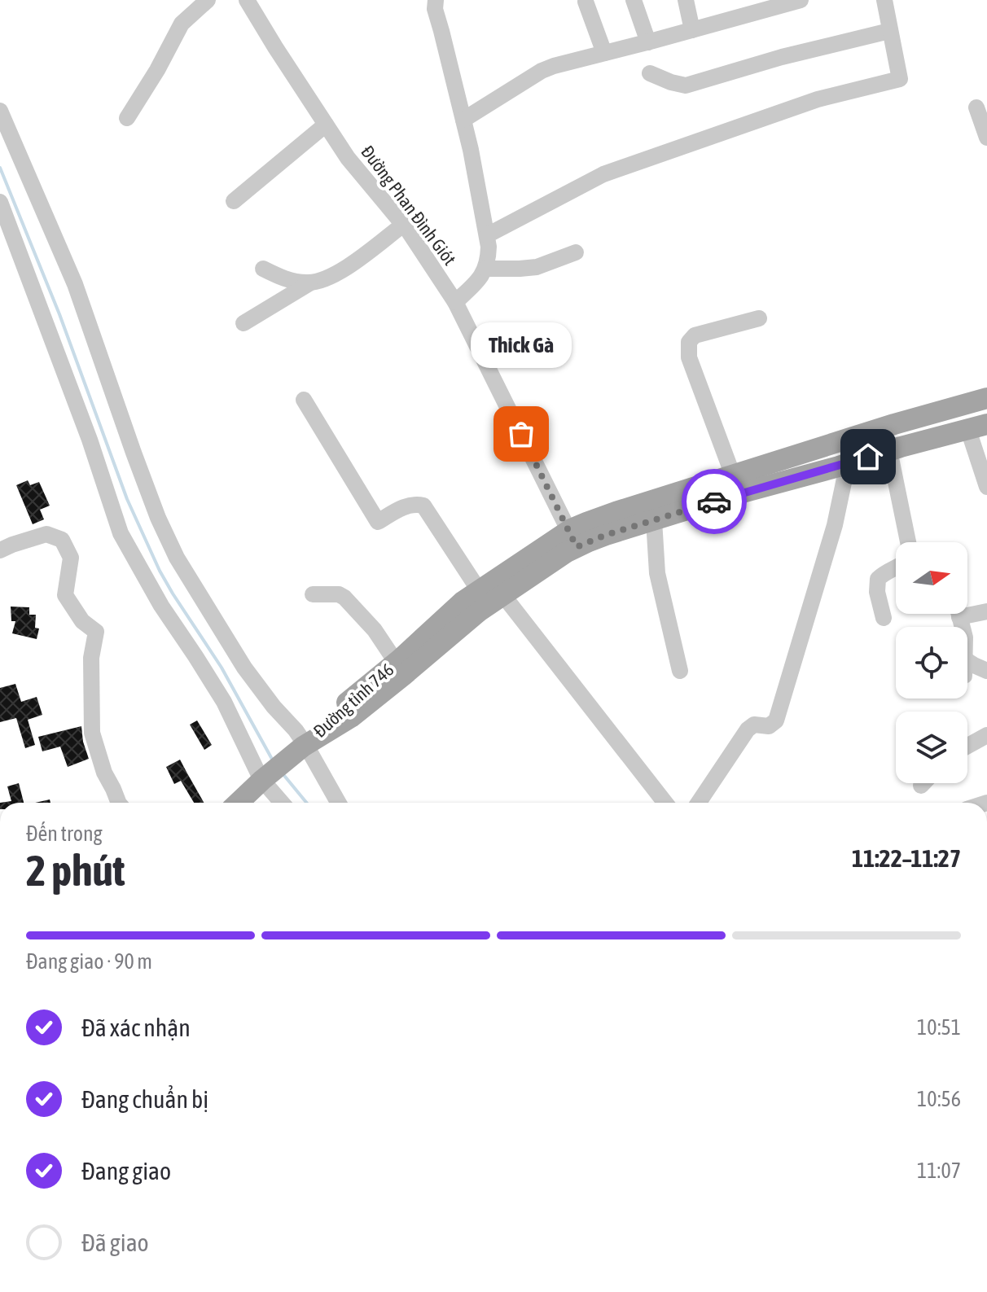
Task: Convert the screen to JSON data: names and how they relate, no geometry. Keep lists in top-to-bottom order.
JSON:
{
  "streets": {
    "main road": ["Đường tỉnh 746"],
    "street": ["Đường Phan Đình Giót"]
  },
  "crossings": [
    ["Đường Phan Đình Giót", "Đường tỉnh 746"]
  ],
  "places": ["Thick Gà"],
  "north": "right",
  "page": {
    "bubble": "Thick Gà",
    "heading": ["2 phút", "Đến trong", "11:22–11:27"],
    "bar": "Đang giao · 90 m",
    "list": [
      ["Đã xác nhận", "10:51"],
      ["Đang chuẩn bị", "10:56"],
      ["Đang giao", "11:07"],
      "Đã giao"
    ]
  }
}
